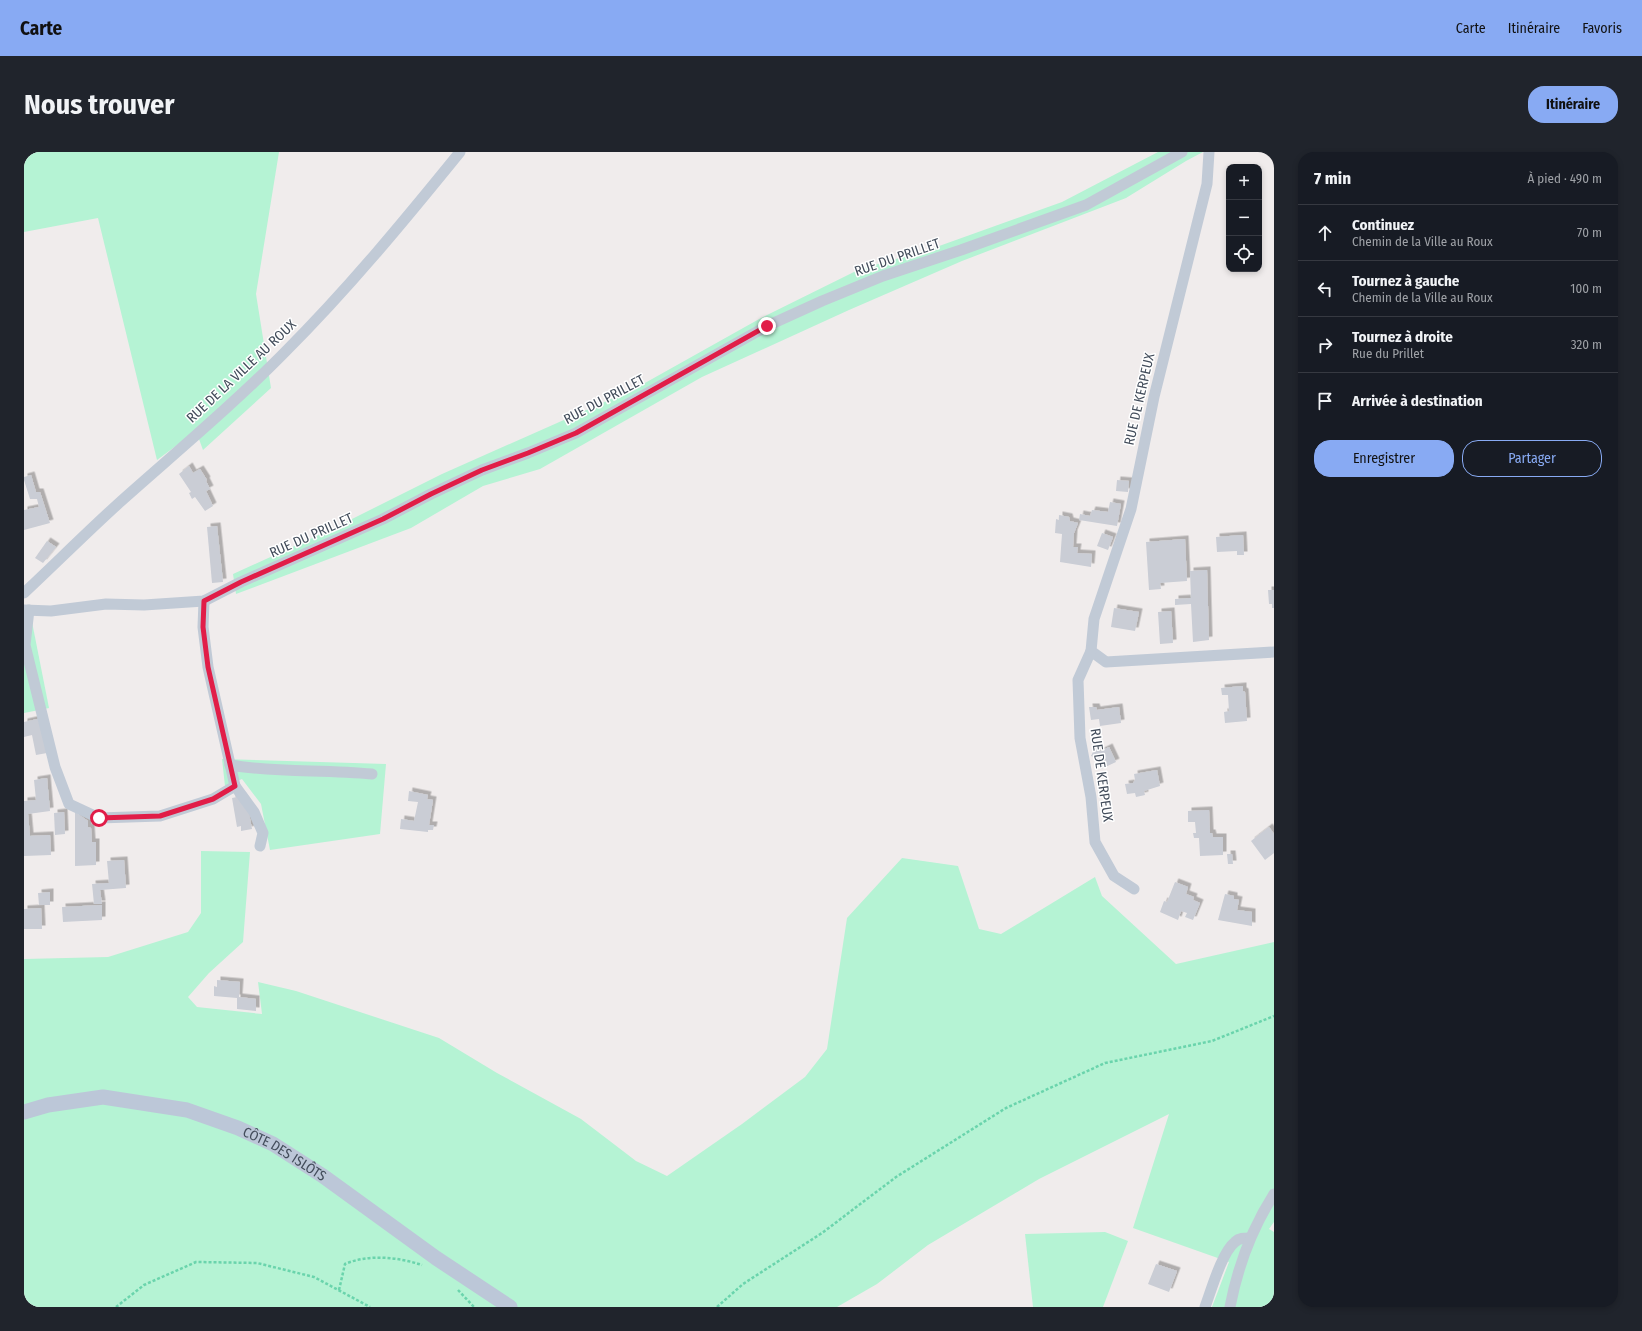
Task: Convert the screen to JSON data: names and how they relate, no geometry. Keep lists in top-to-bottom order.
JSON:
{
  "streets": {
    "street": [
      "RUE DU PRILLET",
      "RUE DE LA VILLE AU ROUX",
      "RUE DE KERPEUX",
      "CÔTE DES ISLÔTS"
    ]
  },
  "page": {
    "header": "Carte",
    "nav": ["Carte", "Itinéraire", "Favoris"],
    "buttons": [
      "Itinéraire",
      ["Enregistrer", "Partager"]
    ],
    "title": "Nous trouver",
    "heading": ["7 min", "À pied · 490 m"],
    "map_buttons": ["+", "−"],
    "list": [
      ["Continuez", "Chemin de la Ville au Roux", "70 m"],
      ["Tournez à gauche", "Chemin de la Ville au Roux", "100 m"],
      ["Tournez à droite", "Rue du Prillet", "320 m"],
      "Arrivée à destination"
    ]
  }
}
